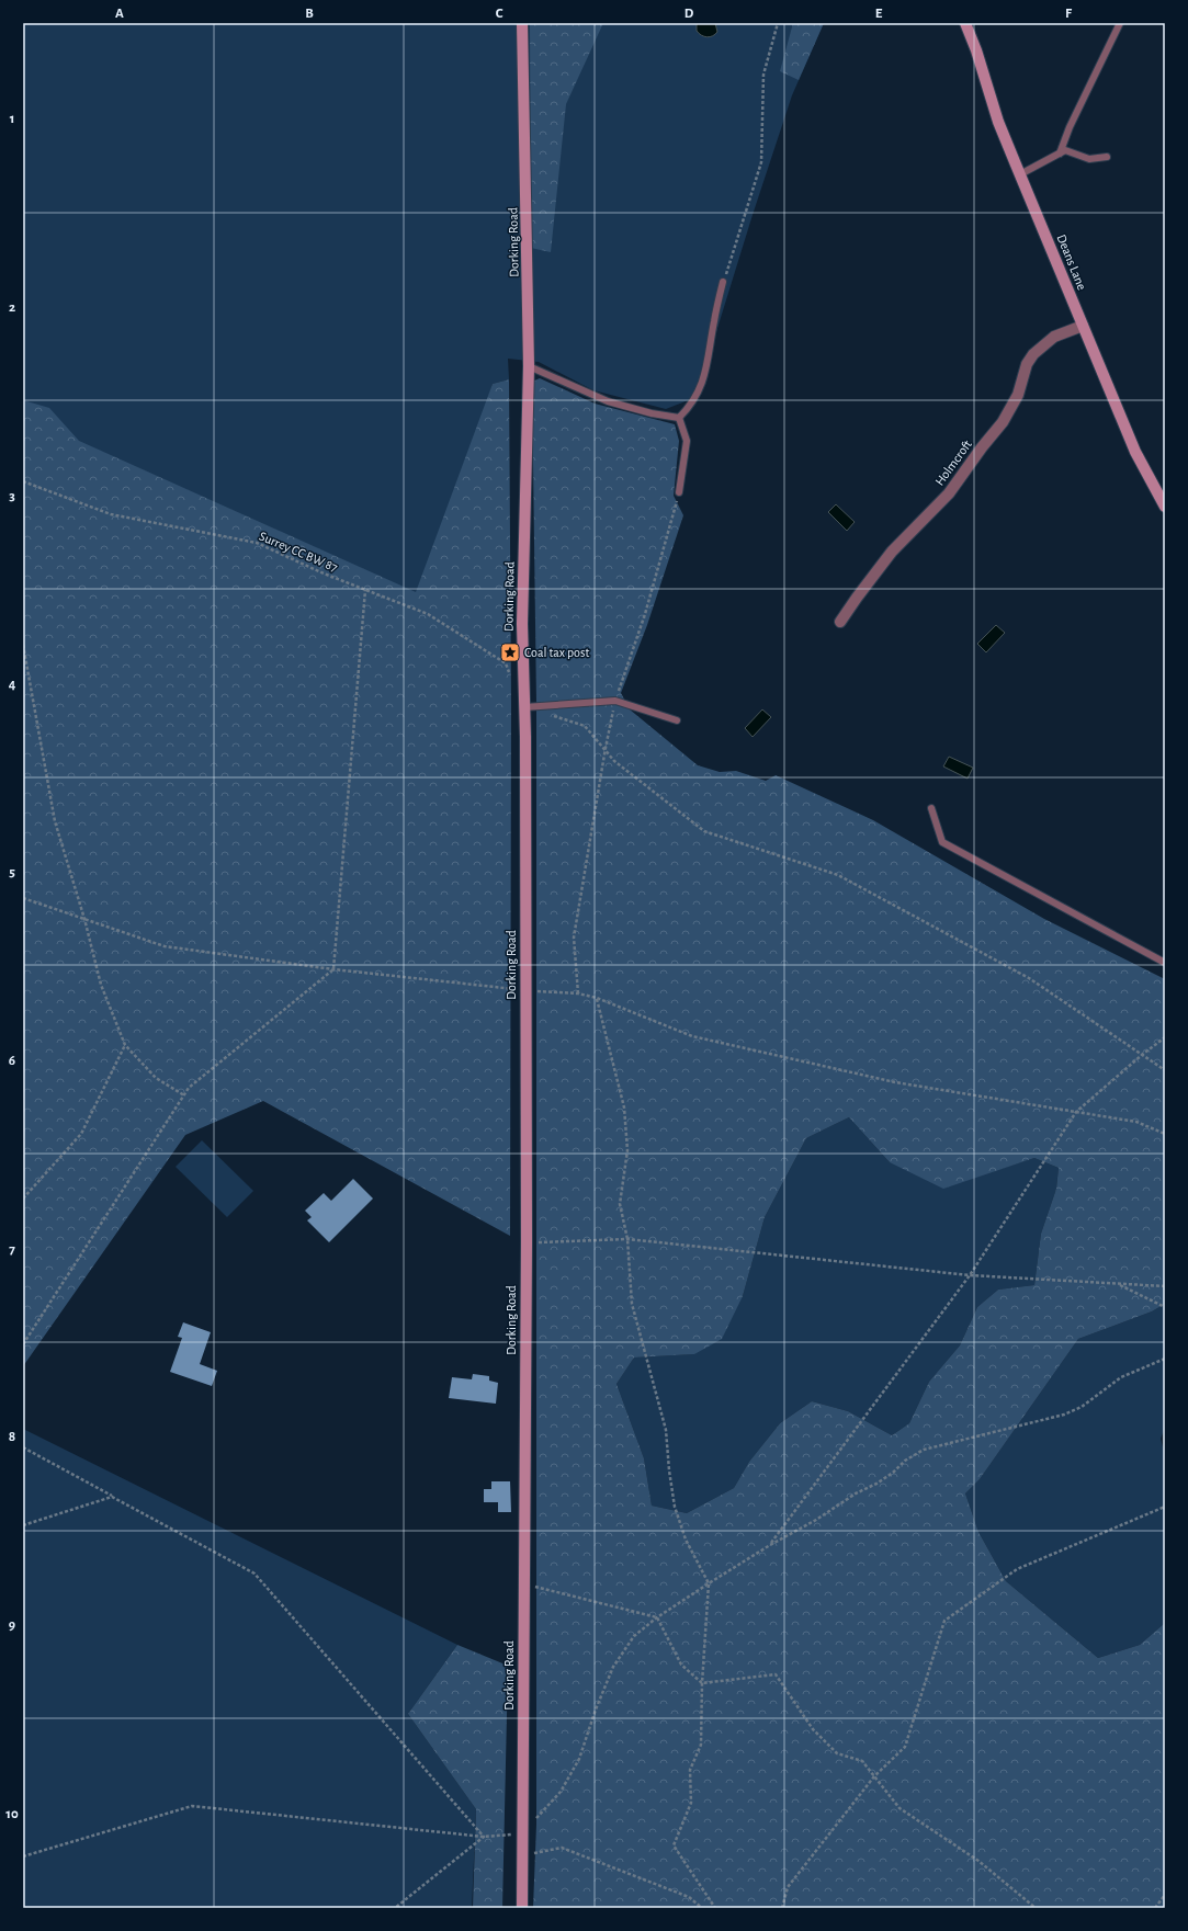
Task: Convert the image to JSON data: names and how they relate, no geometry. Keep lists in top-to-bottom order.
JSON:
{
  "streets": {
    "main road": ["Dorking Road", "Deans Lane"],
    "street": ["Holmcroft"],
    "path": ["Surrey CC BW 87"]
  },
  "crossings": [
    ["Deans Lane", "Holmcroft"]
  ],
  "places": {
    "place": ["Coal tax post"]
  },
  "grid": {
    "columns": [
      "A",
      "B",
      "C",
      "D",
      "E",
      "F"
    ],
    "rows": [
      "1",
      "2",
      "3",
      "4",
      "5",
      "6",
      "7",
      "8",
      "9",
      "10"
    ]
  }
}
